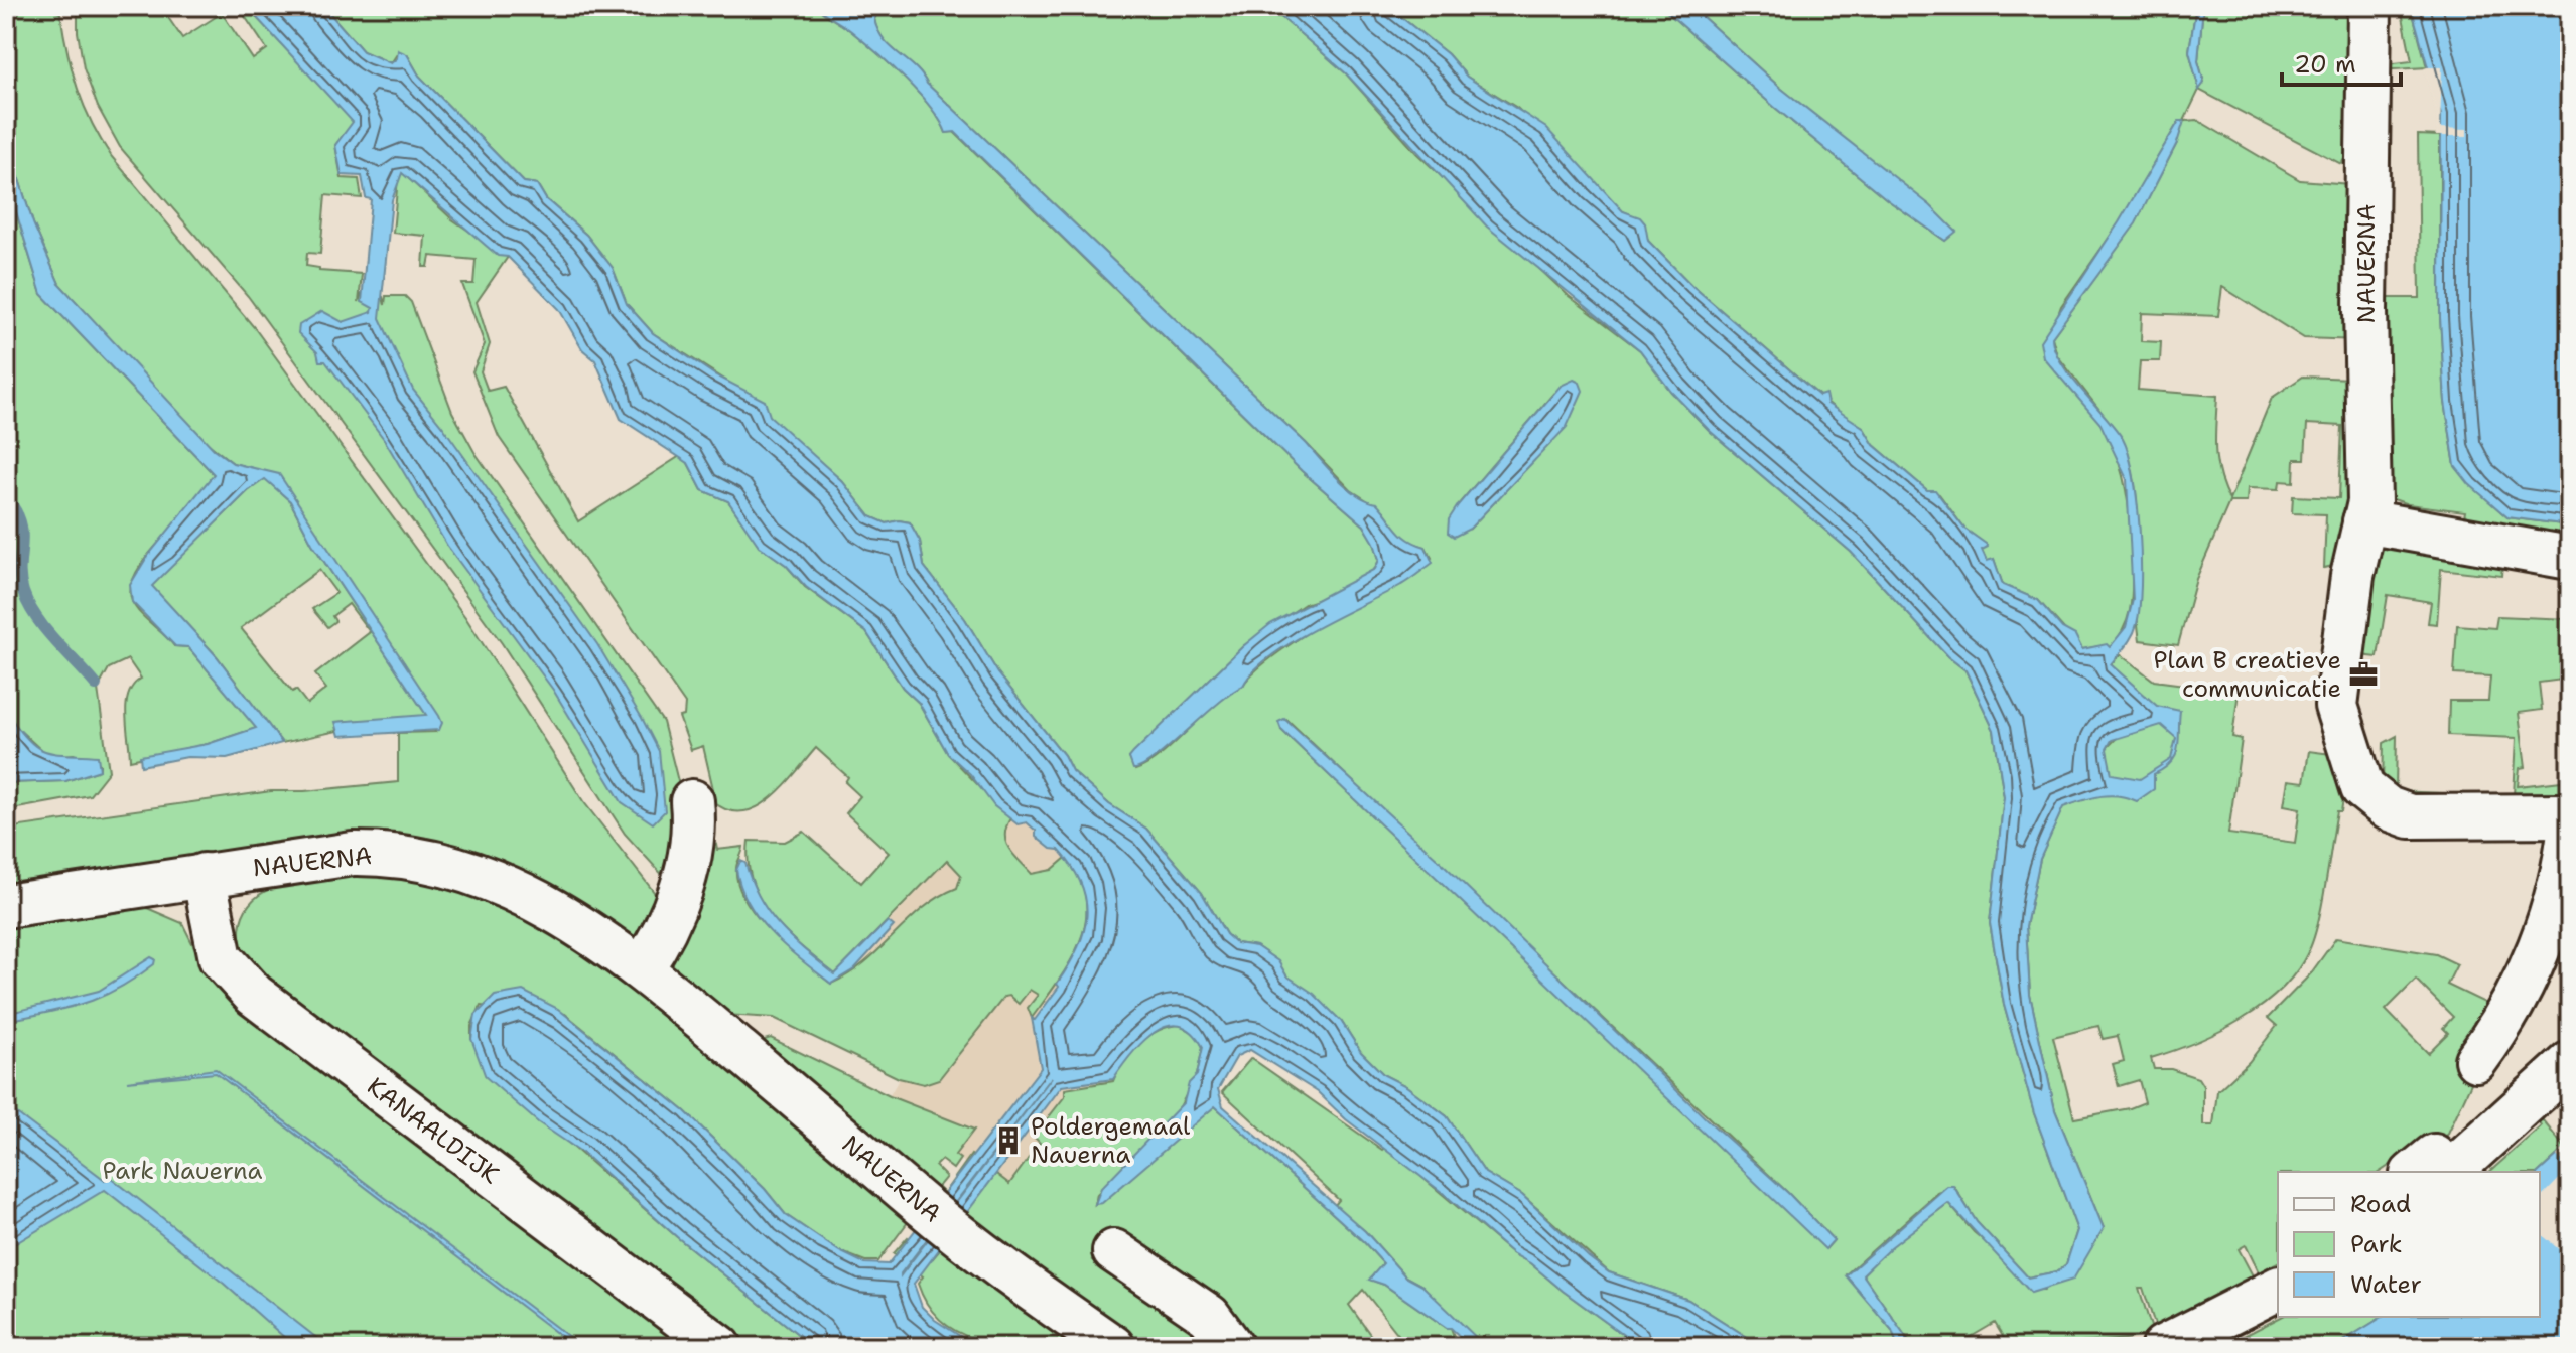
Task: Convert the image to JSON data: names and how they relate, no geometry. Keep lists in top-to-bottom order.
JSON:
{
  "streets": {
    "street": ["NAUERNA", "KANAALDIJK"]
  },
  "crossings": [
    ["NAUERNA", "KANAALDIJK"]
  ],
  "parks": ["Park Nauerna"],
  "places": {
    "office": ["Plan B creatieve communicatie"],
    "building": ["Poldergemaal Nauerna"]
  },
  "legend": ["Road", "Park", "Water"],
  "scale_bar": "20 m"
}
